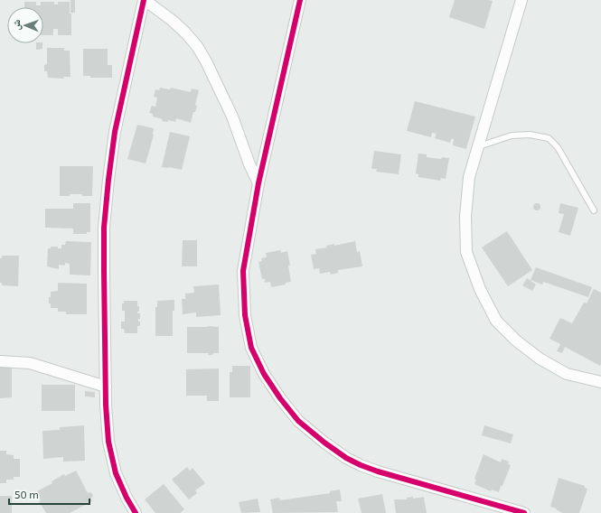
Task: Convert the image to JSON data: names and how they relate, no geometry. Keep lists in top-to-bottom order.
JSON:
{
  "scale_bar": "50 m",
  "north": "left"
}
